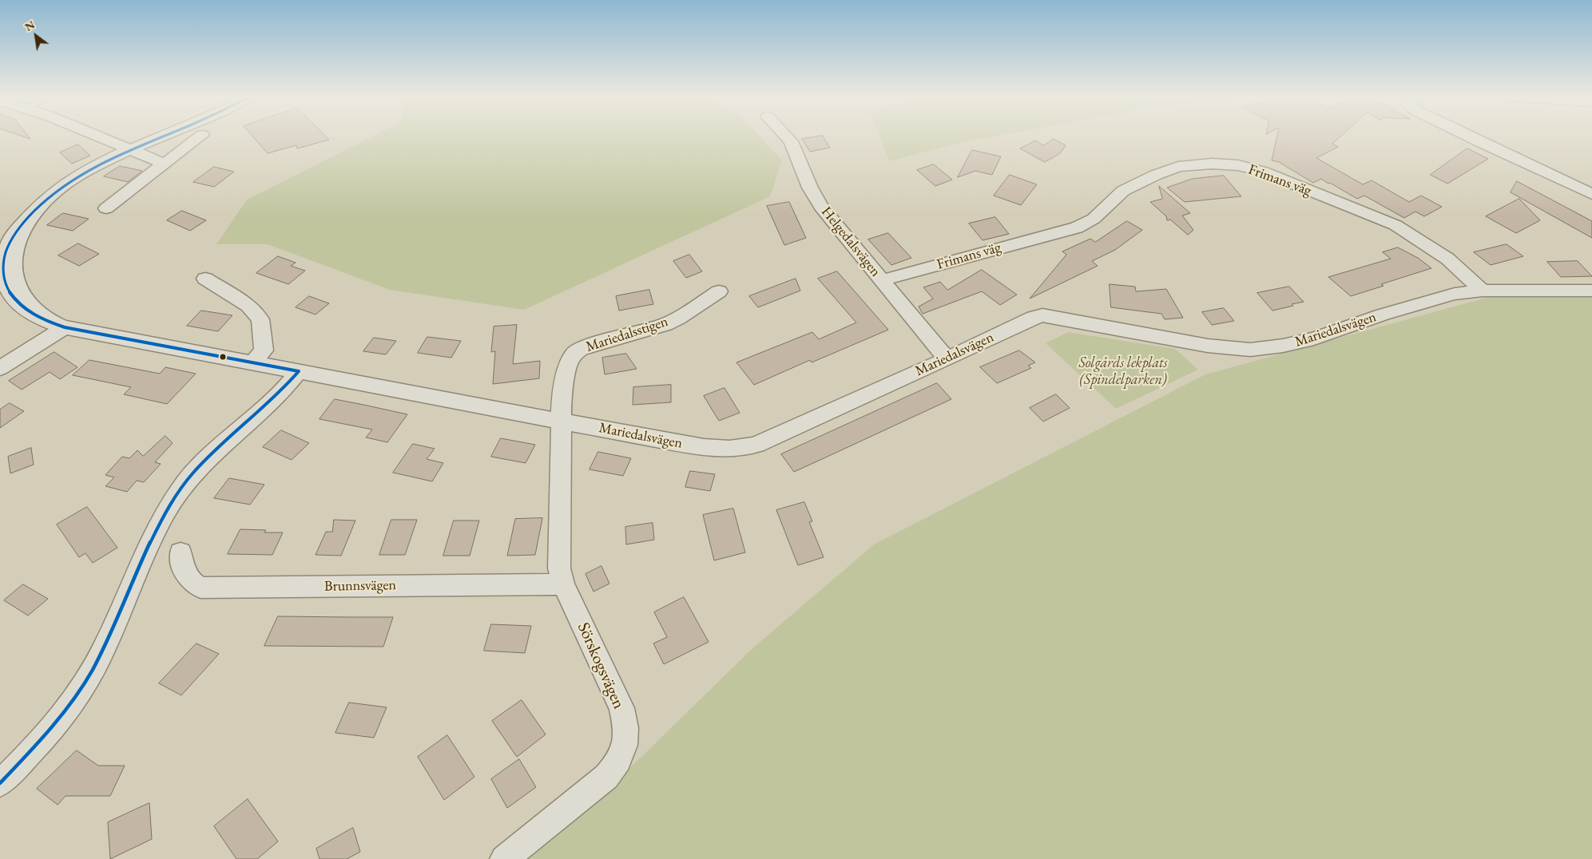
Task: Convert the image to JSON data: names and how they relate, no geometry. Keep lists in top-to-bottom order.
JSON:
{
  "streets": {
    "street": [
      "Frimans väg",
      "Helgedalsvägen",
      "Mariedalsvägen",
      "Mariedalsstigen",
      "Brunnsvägen",
      "Sörskogsvägen"
    ]
  },
  "crossings": [
    ["Frimans väg", "Helgedalsvägen"],
    ["Frimans väg", "Mariedalsvägen"],
    ["Helgedalsvägen", "Mariedalsvägen"],
    ["Mariedalsvägen", "Mariedalsstigen"],
    ["Mariedalsvägen", "Sörskogsvägen"],
    ["Mariedalsstigen", "Sörskogsvägen"],
    ["Brunnsvägen", "Sörskogsvägen"]
  ],
  "parks": ["Solgårds lekplats (Spindelparken)"],
  "north": "top left"
}
